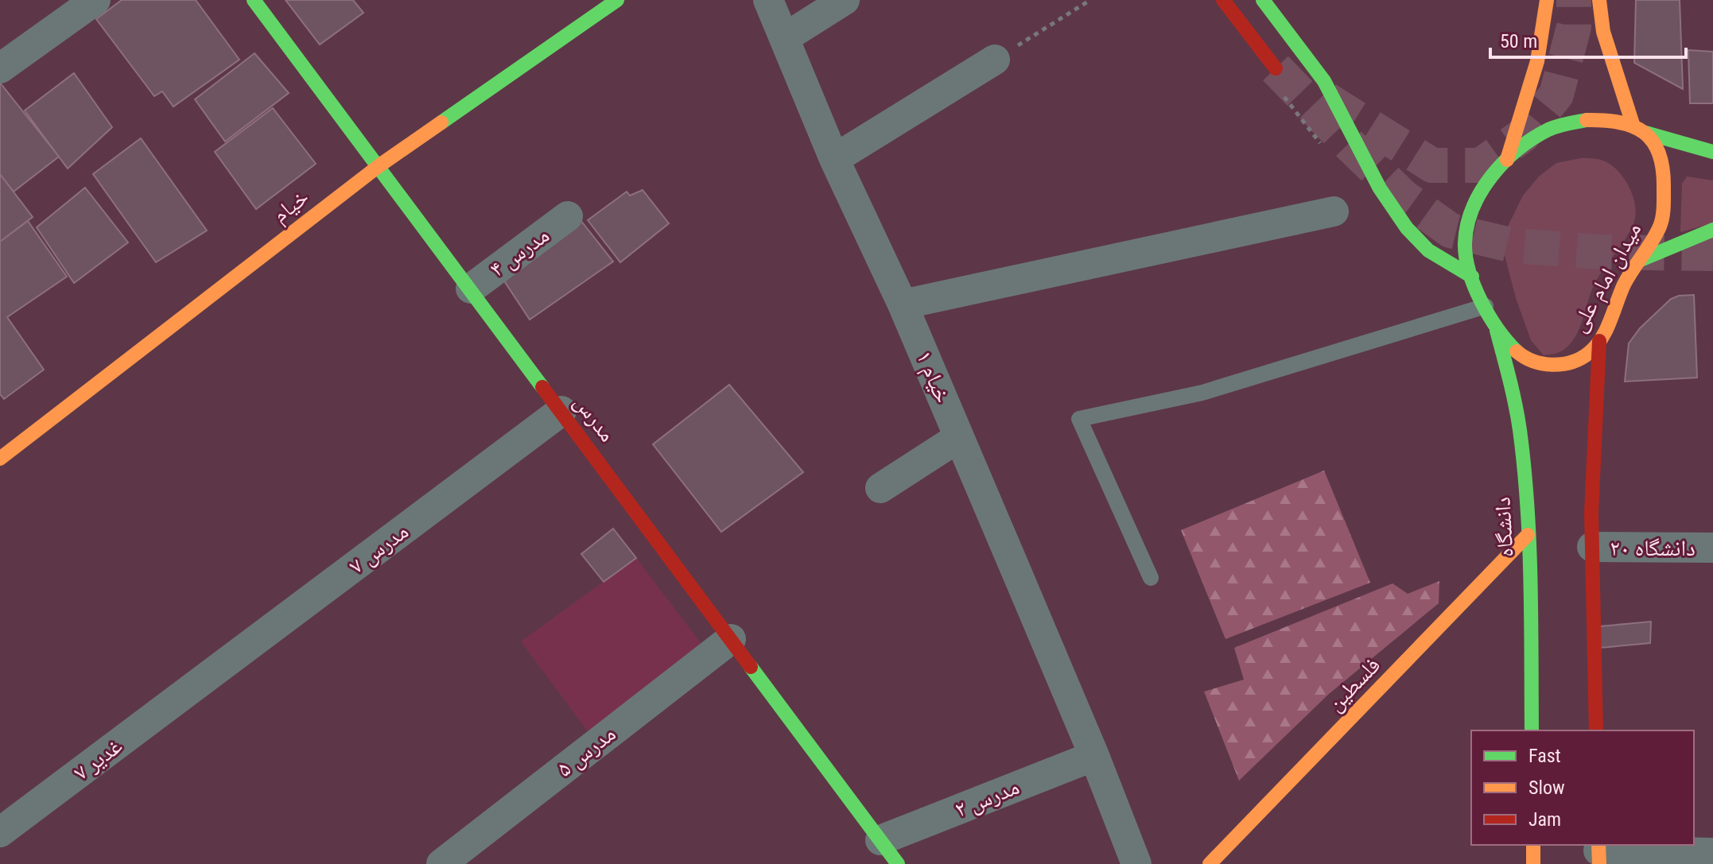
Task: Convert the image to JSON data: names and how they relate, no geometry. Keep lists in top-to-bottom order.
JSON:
{
  "streets": {
    "main road": [
      "خیام",
      "میدان امام علی",
      "مدرس",
      "دانشگاه",
      "فلسطین"
    ],
    "street": [
      "مدرس ۴",
      "خیام ۱",
      "دانشگاه ۲۰",
      "مدرس ۷",
      "مدرس ۵",
      "غدیر ۷",
      "مدرس ۲"
    ]
  },
  "crossings": [
    ["خیام", "مدرس"],
    ["مدرس ۴", "مدرس"],
    ["میدان امام علی", "دانشگاه"],
    ["خیام ۱", "مدرس ۲"],
    ["مدرس", "مدرس ۷"],
    ["مدرس", "مدرس ۵"],
    ["مدرس", "مدرس ۲"],
    ["دانشگاه", "فلسطین"],
    ["مدرس ۷", "غدیر ۷"]
  ],
  "legend": ["Fast", "Slow", "Jam"],
  "scale_bar": "50 m"
}
